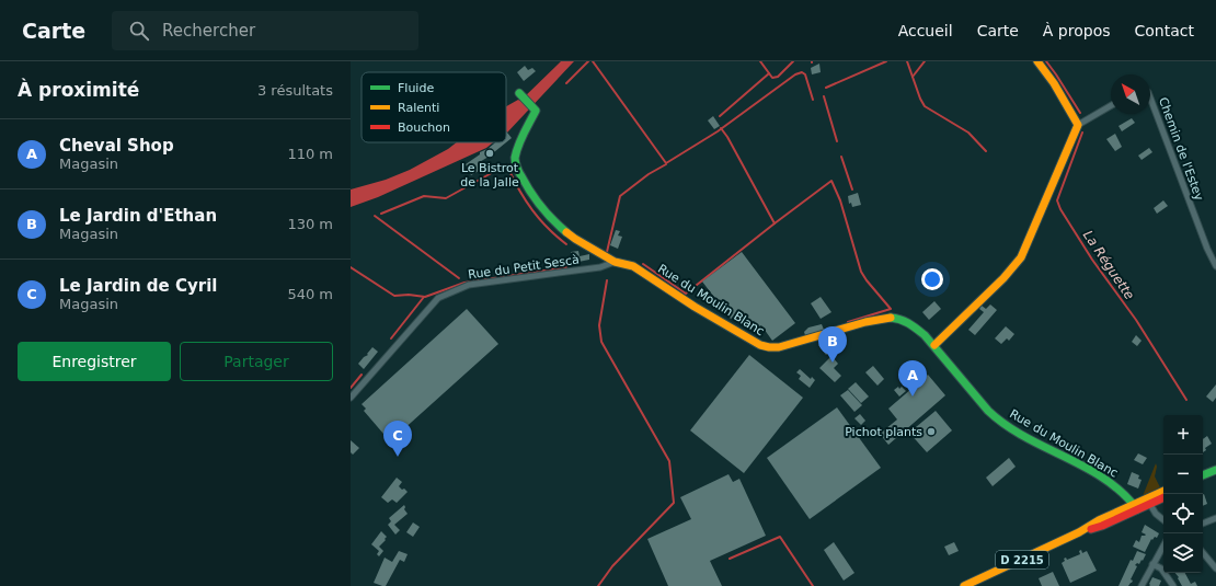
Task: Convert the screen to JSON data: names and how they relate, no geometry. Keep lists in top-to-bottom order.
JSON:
{
  "streets": {
    "street": [
      "Chemin de l'Estey",
      "Rue du Petit Sescà",
      "Rue du Moulin Blanc",
      "D 2215"
    ]
  },
  "crossings": [
    ["Rue du Petit Sescà", "Rue du Moulin Blanc"],
    ["Rue du Moulin Blanc", "D 2215"]
  ],
  "water": ["La Réguette"],
  "places": ["Le Bistrot de la Jalle", "Pichot plants"],
  "legend": ["Fluide", "Ralenti", "Bouchon"],
  "north": "top left",
  "page": {
    "header": "Carte",
    "search": "Rechercher",
    "nav": [
      "Accueil",
      "Carte",
      "À propos",
      "Contact"
    ],
    "heading": ["À proximité", "3 résultats"],
    "list": [
      {
        "mark": "A",
        "name": "Cheval Shop",
        "note": "Magasin",
        "value": "110 m"
      },
      {
        "mark": "B",
        "name": "Le Jardin d'Ethan",
        "note": "Magasin",
        "value": "130 m"
      },
      {
        "mark": "C",
        "name": "Le Jardin de Cyril",
        "note": "Magasin",
        "value": "540 m"
      }
    ],
    "pins": ["B", "A", "C"],
    "buttons": ["Enregistrer", "Partager"],
    "map_buttons": ["+", "−"]
  }
}
